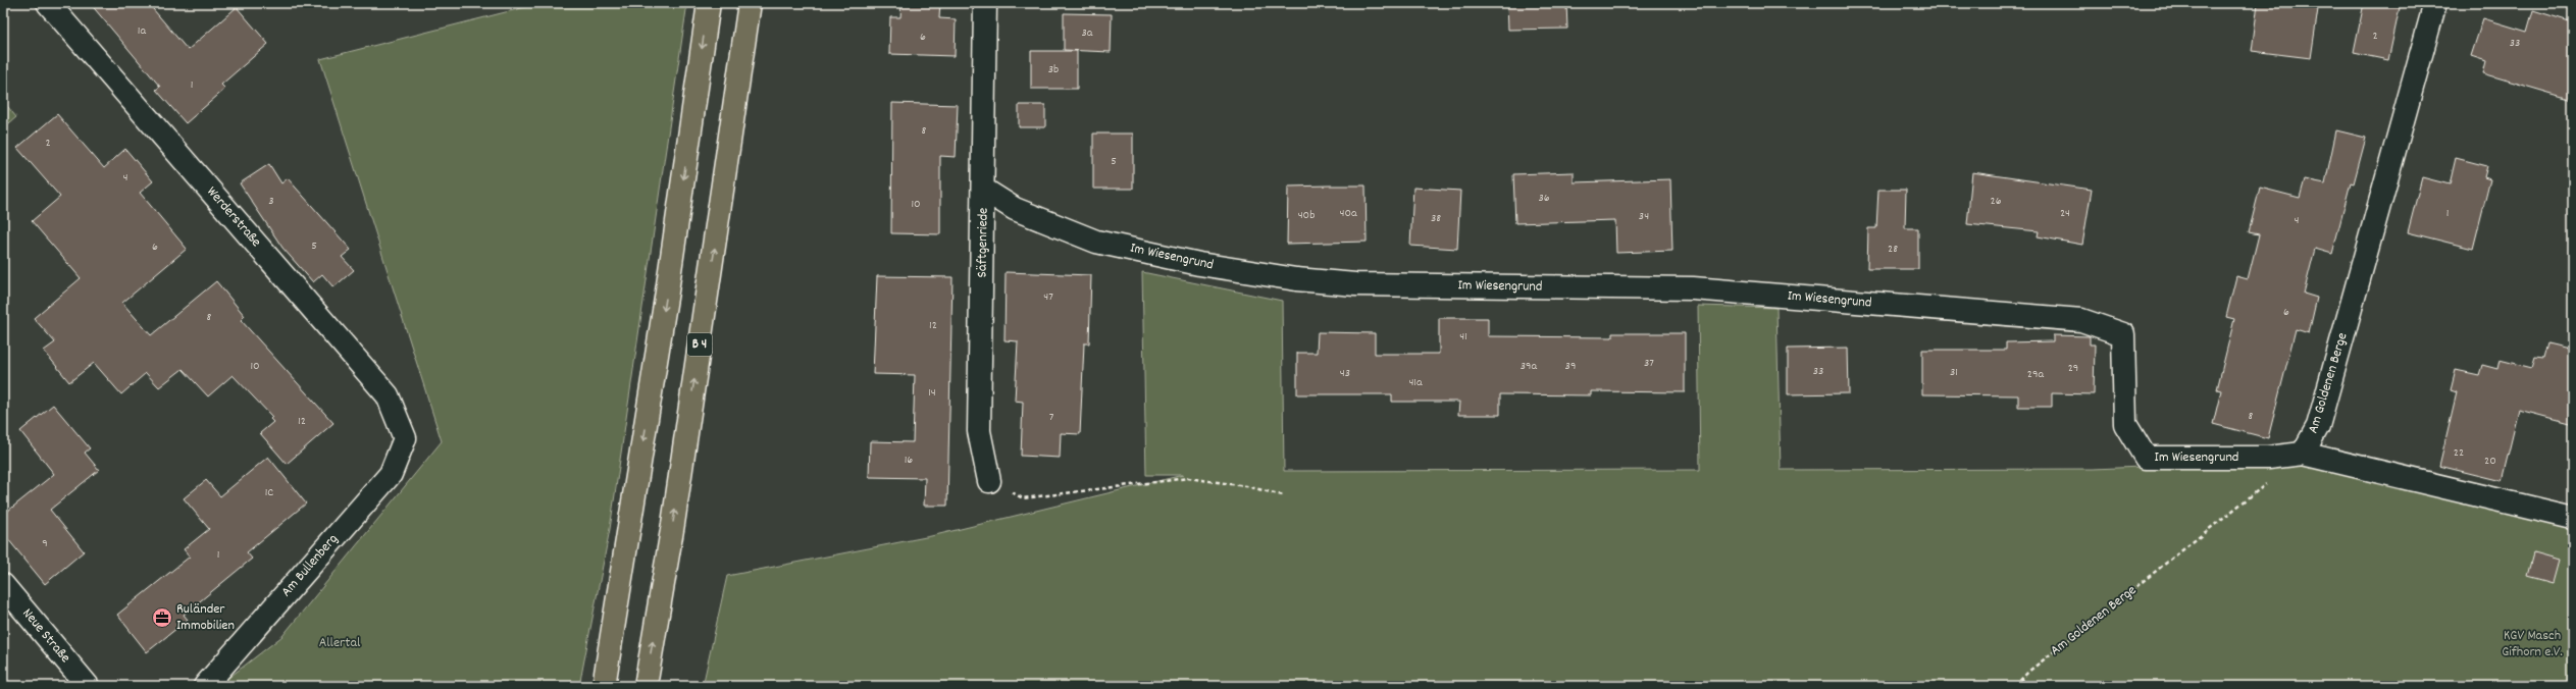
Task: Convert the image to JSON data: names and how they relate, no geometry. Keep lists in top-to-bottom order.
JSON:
{
  "streets": {
    "highway": ["B 4"],
    "street": [
      "Werderstraße",
      "Säftgenriede",
      "Im Wiesengrund",
      "Am Goldenen Berge",
      "Am Bullenberg",
      "Neue Straße"
    ]
  },
  "crossings": [
    ["Werderstraße", "Am Bullenberg"],
    ["Säftgenriede", "Im Wiesengrund"],
    ["Im Wiesengrund", "Am Goldenen Berge"]
  ],
  "parks": ["KGV Masch Gifhorn e.V.", "Allertal"],
  "places": {
    "office": ["Ruländer Immobilien"]
  },
  "house_numbers": [
    "1a",
    "3a",
    "2",
    "6",
    "33",
    "3b",
    "1",
    "8",
    "2",
    "5",
    "4",
    "36",
    "3",
    "26",
    "10",
    "40a",
    "24",
    "1",
    "40b",
    "34",
    "38",
    "4",
    "5",
    "6",
    "28",
    "47",
    "6",
    "8",
    "12",
    "41",
    "37",
    "10",
    "39a",
    "39",
    "29",
    "33",
    "31",
    "43",
    "29a",
    "41a",
    "14",
    "8",
    "7",
    "12",
    "22",
    "16",
    "20",
    "1C",
    "9",
    "1"
  ]
}
